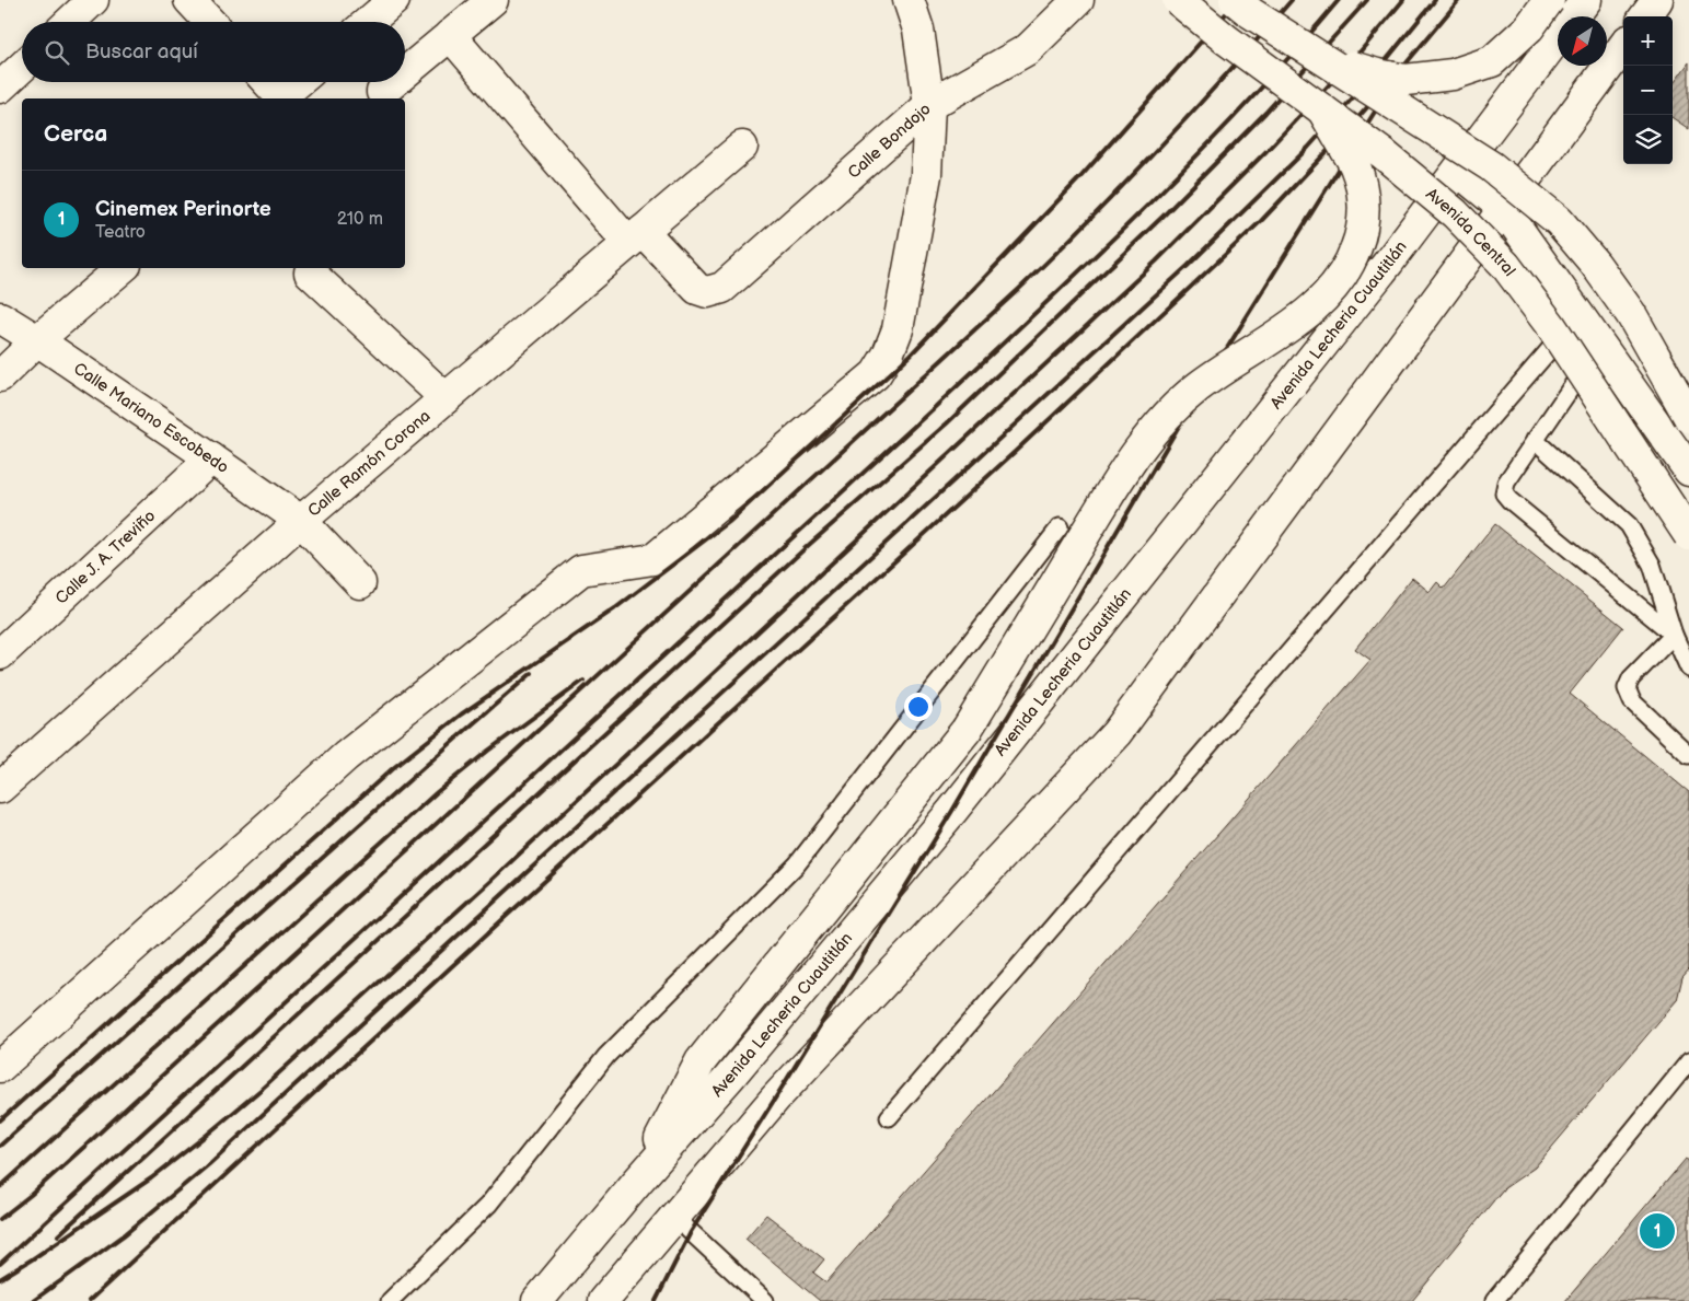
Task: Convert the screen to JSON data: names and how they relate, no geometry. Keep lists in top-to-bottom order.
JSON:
{
  "streets": {
    "street": [
      "Calle Bondojo",
      "Avenida Central",
      "Avenida Lecheria Cuautitlán",
      "Calle Mariano Escobedo",
      "Calle Ramón Corona",
      "Calle J. A. Treviño"
    ]
  },
  "crossings": [
    ["Calle Bondojo", "Calle Ramón Corona"],
    ["Calle Mariano Escobedo", "Calle Ramón Corona"],
    ["Calle Mariano Escobedo", "Calle J. A. Treviño"]
  ],
  "north": "bottom left",
  "page": {
    "map_buttons": ["+", "−"],
    "search": "Buscar aquí",
    "heading": "Cerca",
    "list": [
      {
        "mark": "1",
        "name": "Cinemex Perinorte",
        "note": "Teatro",
        "value": "210 m"
      }
    ],
    "pins": "1"
  }
}
